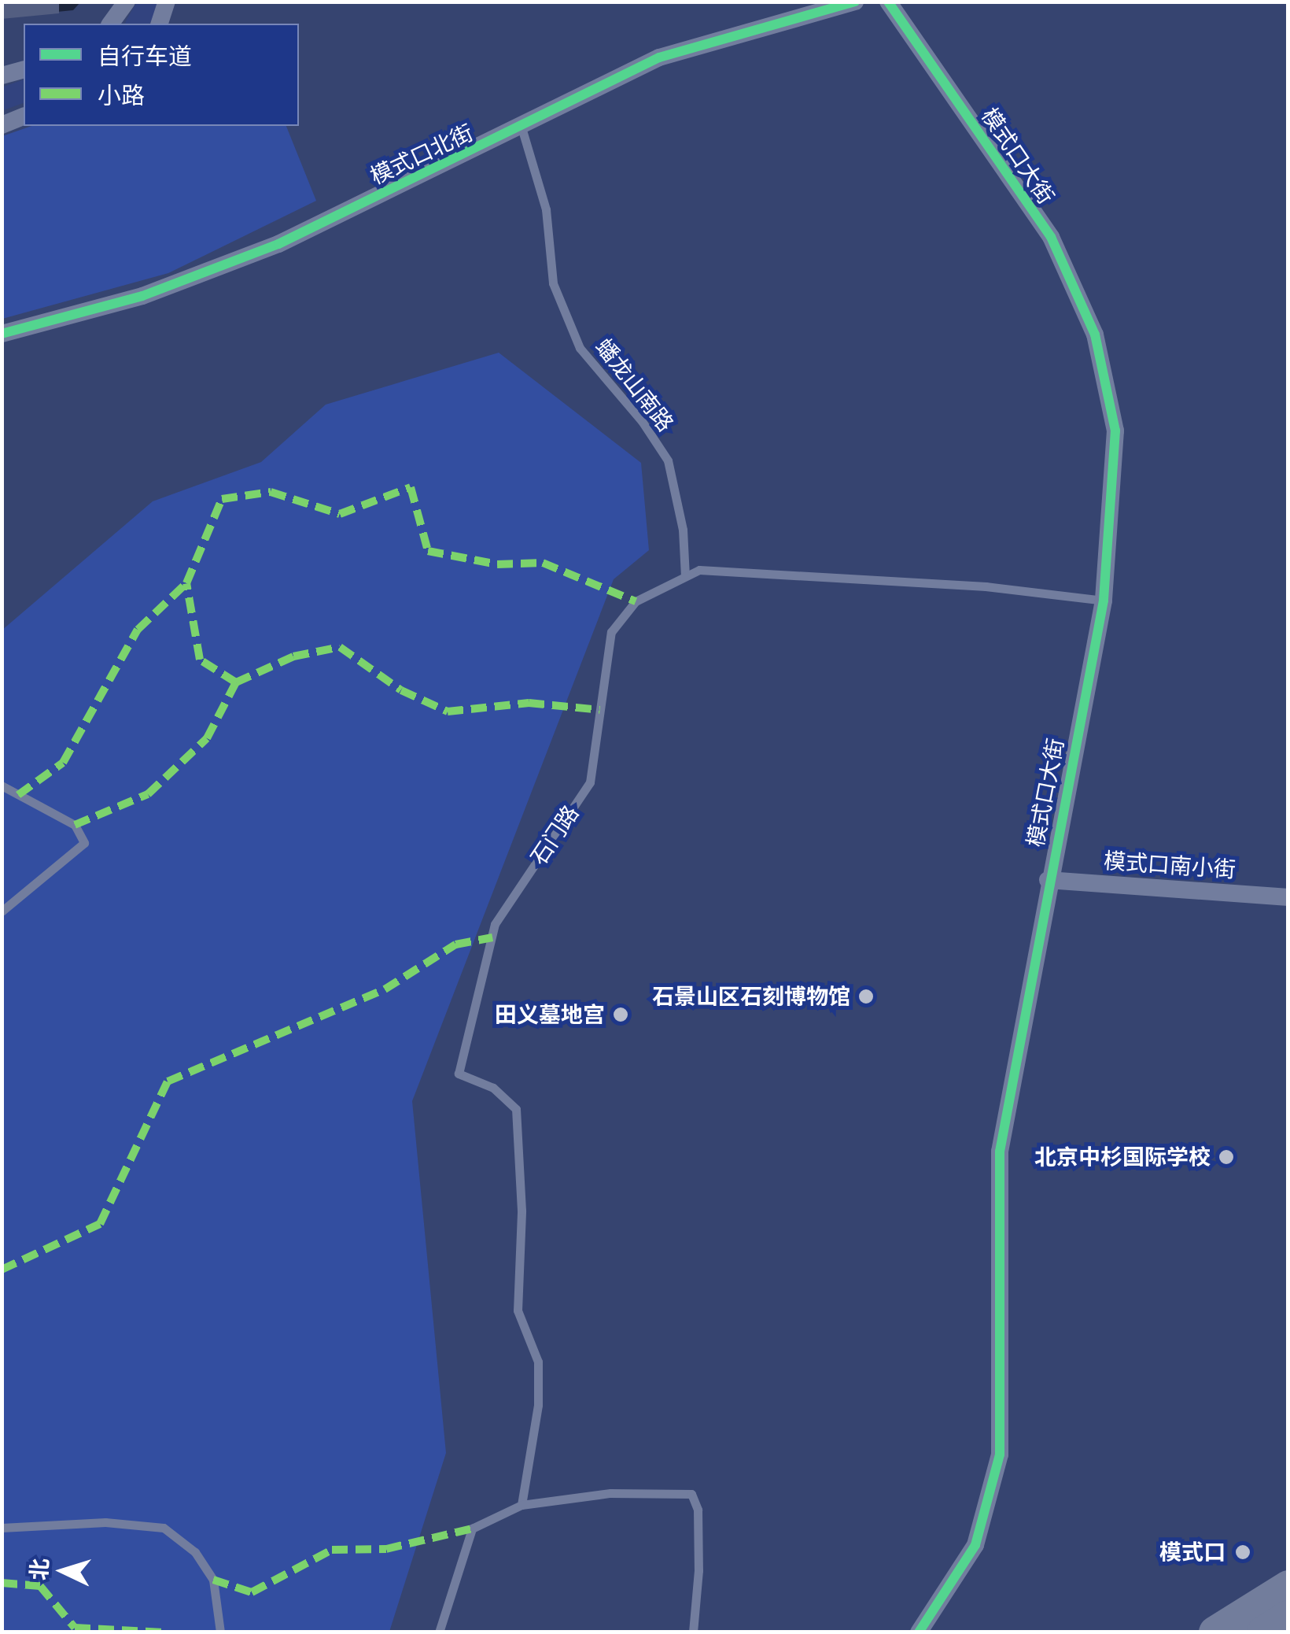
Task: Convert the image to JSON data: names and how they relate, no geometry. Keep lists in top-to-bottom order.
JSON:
{
  "streets": {
    "street": ["模式口北街", "模式口大街", "模式口南小街"],
    "lane": ["蟠龙山南路", "石门路"]
  },
  "crossings": [
    ["模式口北街", "蟠龙山南路"],
    ["模式口大街", "石门路"],
    ["模式口大街", "模式口南小街"],
    ["蟠龙山南路", "石门路"]
  ],
  "places": [
    "石景山区石刻博物馆",
    "田义墓地宫",
    "北京中杉国际学校",
    "模式口"
  ],
  "legend": ["自行车道", "小路"],
  "north": "left"
}
